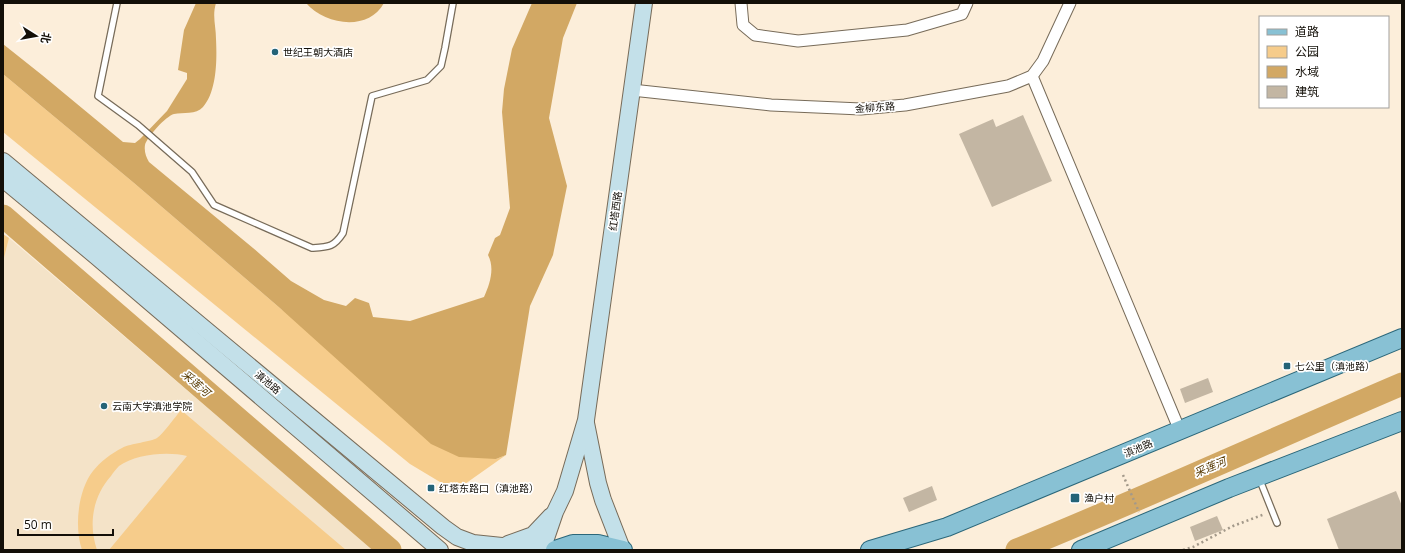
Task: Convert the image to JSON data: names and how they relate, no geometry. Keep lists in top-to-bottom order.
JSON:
{
  "streets": {
    "main road": ["红塔西路", "滇池路"],
    "street": ["金柳东路"]
  },
  "crossings": [
    ["金柳东路", "红塔西路"]
  ],
  "water": ["采莲河"],
  "places": {
    "other": ["世纪王朝大酒店", "云南大学滇池学院"],
    "transit": ["七公里（滇池路）", "红塔东路口（滇池路）", "渔户村"]
  },
  "legend": [
    "道路",
    "公园",
    "水域",
    "建筑"
  ],
  "scale_bar": "50 m",
  "north": "right"
}
